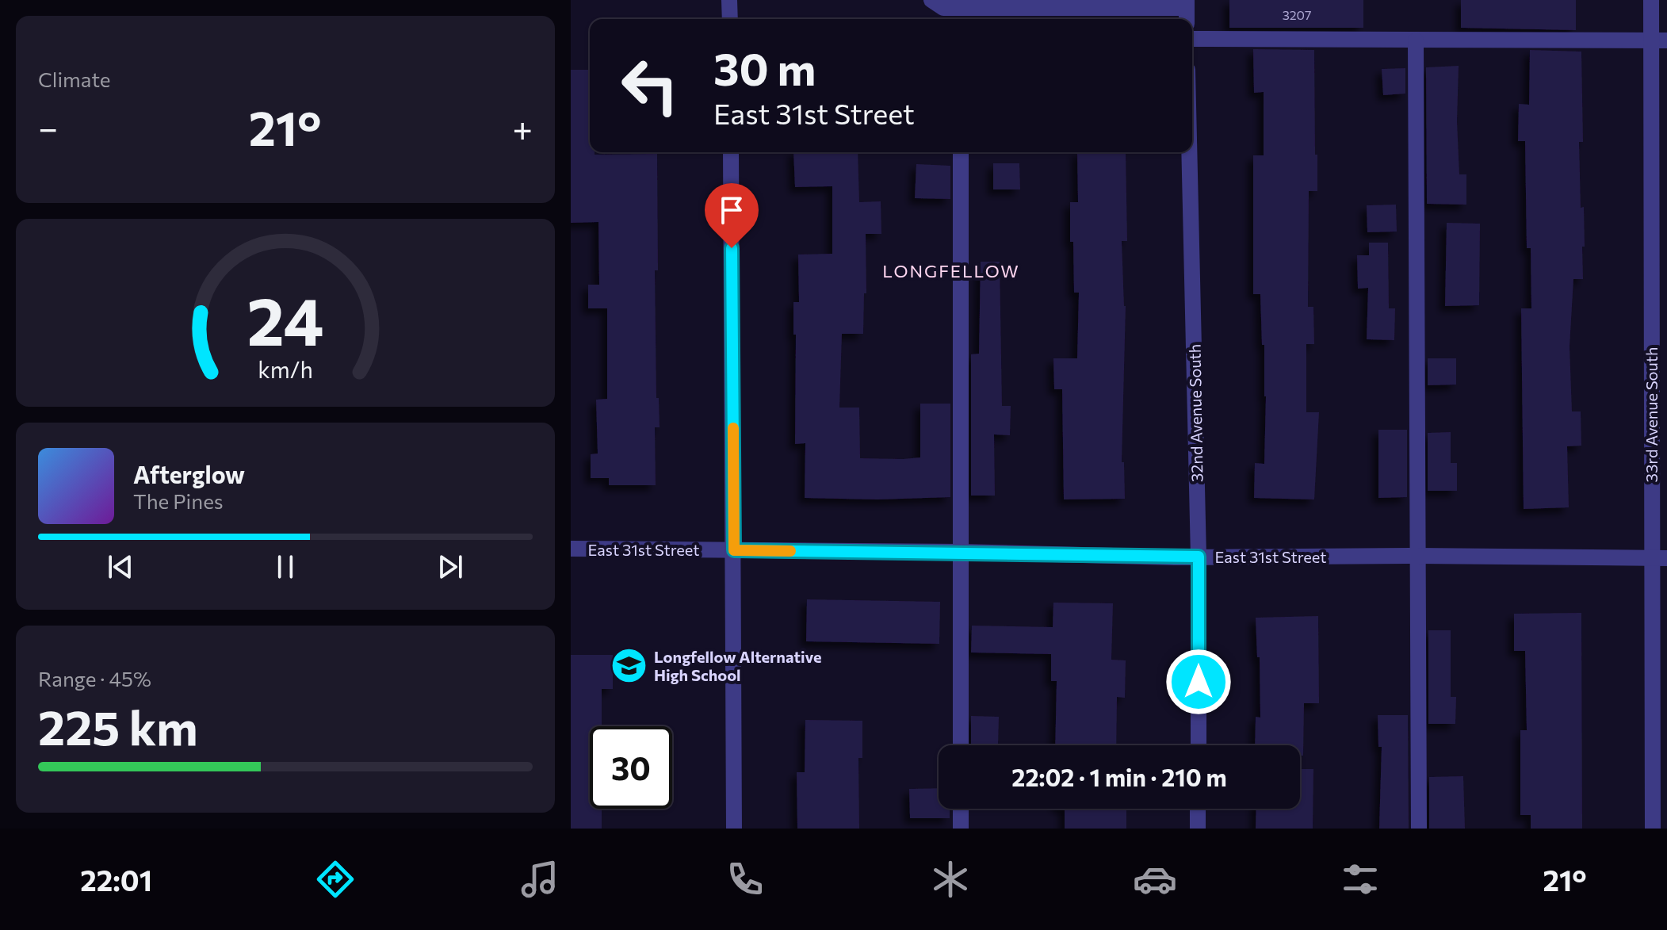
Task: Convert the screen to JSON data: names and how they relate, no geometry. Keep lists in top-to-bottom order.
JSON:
{
  "streets": {
    "street": ["32nd Avenue South", "33rd Avenue South", "East 31st Street"]
  },
  "crossings": [
    ["32nd Avenue South", "East 31st Street"],
    ["33rd Avenue South", "East 31st Street"]
  ],
  "districts": ["LONGFELLOW"],
  "places": {
    "school or university": ["Longfellow Alternative High School"]
  },
  "house_numbers": ["3207"],
  "page": {
    "tile": [
      "Climate",
      ["Range · 45%", "225 km"]
    ],
    "turn": ["30 m", "East 31st Street"],
    "heat": ["−", "21°", "+"],
    "song": ["Afterglow", "The Pines"],
    "limit": "30",
    "trip": "22:02 · 1 min · 210 m",
    "tabs": ["22:01", "21°"],
    "gauge": ["24", "km/h"]
  }
}
